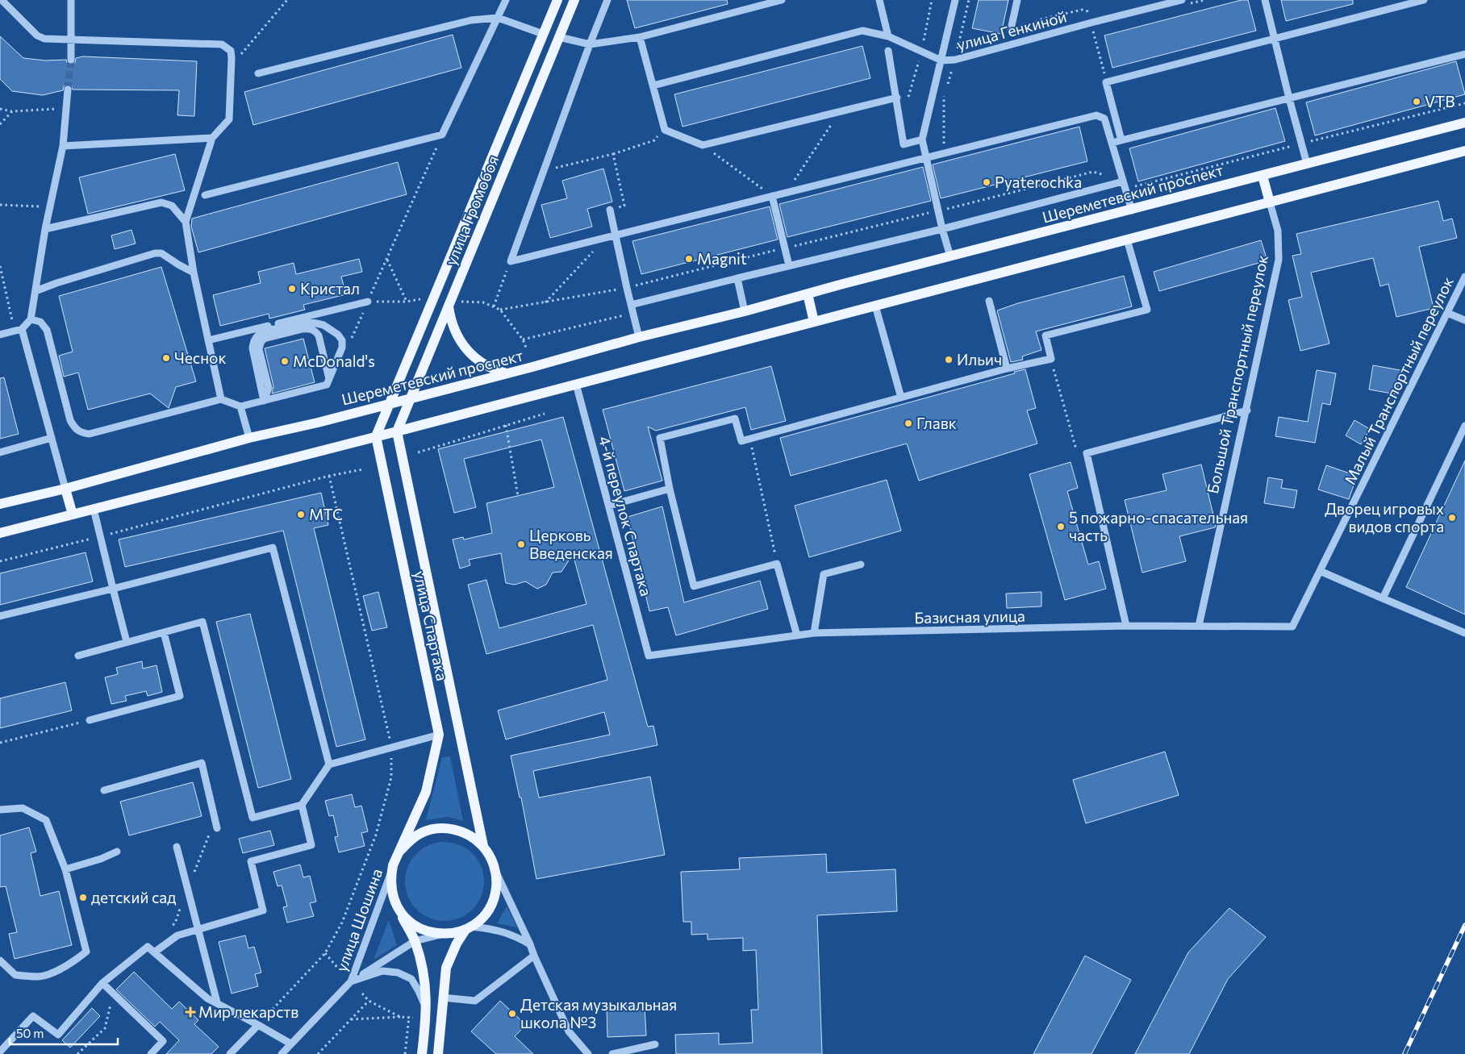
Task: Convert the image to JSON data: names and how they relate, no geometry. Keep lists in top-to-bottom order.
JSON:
{
  "streets": {
    "main road": [
      "Шереметевский проспект",
      "улица Громобоя",
      "Большой Транспортный переулок",
      "улица Спартака"
    ],
    "street": [
      "улица Генкиной",
      "Малый Транспортный переулок",
      "4-й переулок Спартака",
      "Базисная улица",
      "улица Шошина"
    ]
  },
  "crossings": [
    ["Шереметевский проспект", "улица Громобоя"],
    ["Шереметевский проспект", "Большой Транспортный переулок"],
    ["улица Громобоя", "улица Спартака"],
    ["Большой Транспортный переулок", "Базисная улица"],
    ["Малый Транспортный переулок", "Базисная улица"],
    ["4-й переулок Спартака", "Базисная улица"],
    ["улица Спартака", "улица Шошина"]
  ],
  "places": {
    "other": [
      "VTB",
      "Pyaterochka",
      "Magnit",
      "Кристал",
      "Чеснок",
      "Ильич",
      "McDonald's",
      "Главк",
      "МТС",
      "Дворец игровых видов спорта",
      "5 пожарно-спасательная часть",
      "Церковь Введенская",
      "детский сад",
      "Детская музыкальная школа №3"
    ],
    "health": ["Мир лекарств"]
  },
  "scale_bar": "50 m"
}
